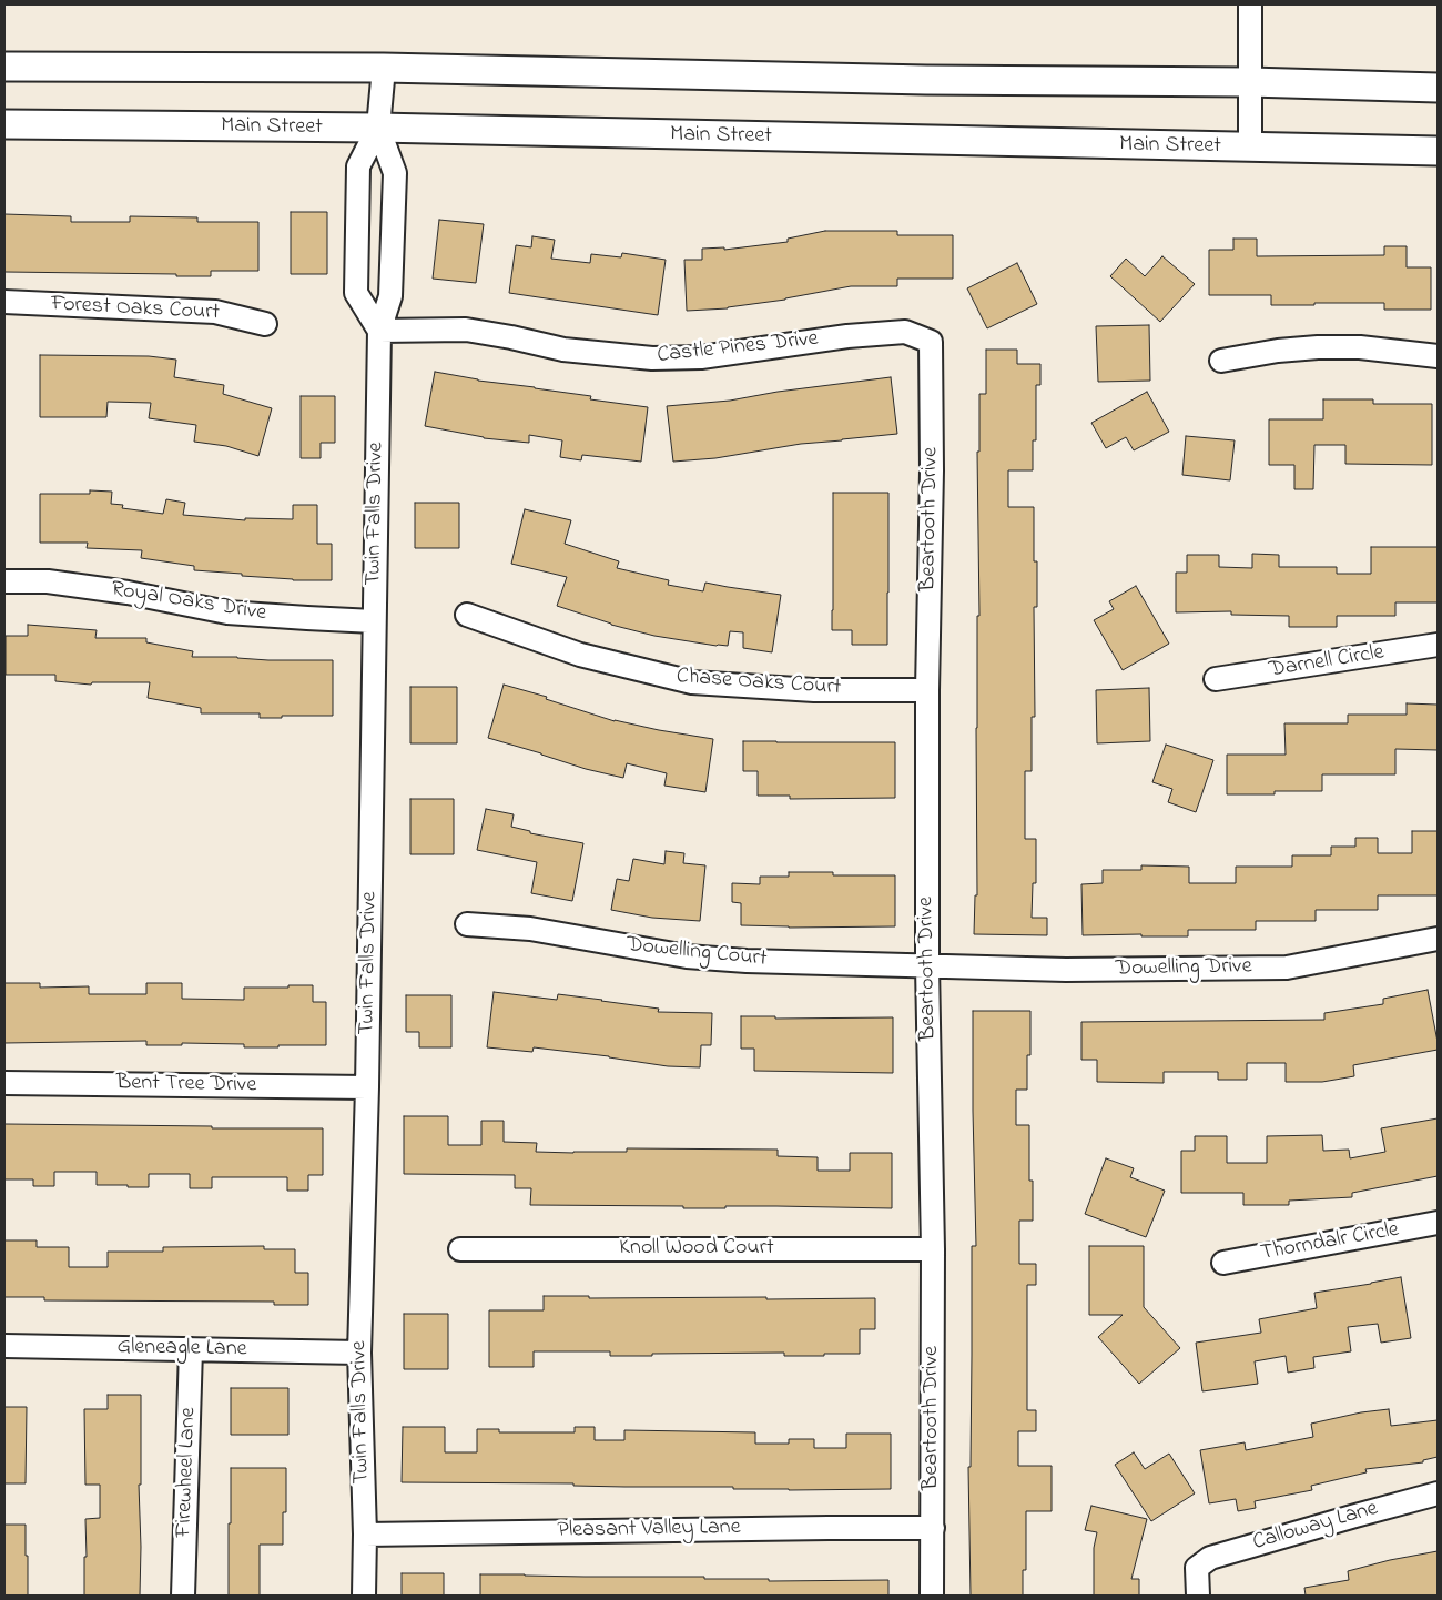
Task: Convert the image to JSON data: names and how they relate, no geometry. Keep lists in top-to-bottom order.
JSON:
{
  "streets": {
    "main road": ["Main Street"],
    "street": [
      "Forest Oaks Court",
      "Castle Pines Drive",
      "Twin Falls Drive",
      "Beartooth Drive",
      "Royal Oaks Drive",
      "Darnell Circle",
      "Chase Oaks Court",
      "Dowelling Court",
      "Dowelling Drive",
      "Bent Tree Drive",
      "Thorndalr Circle",
      "Knoll Wood Court",
      "Gleneagle Lane",
      "Firewheel Lane",
      "Calloway Lane",
      "Pleasant Valley Lane"
    ]
  },
  "crossings": [
    ["Main Street", "Twin Falls Drive"],
    ["Castle Pines Drive", "Twin Falls Drive"],
    ["Castle Pines Drive", "Beartooth Drive"],
    ["Twin Falls Drive", "Royal Oaks Drive"],
    ["Twin Falls Drive", "Bent Tree Drive"],
    ["Twin Falls Drive", "Gleneagle Lane"],
    ["Twin Falls Drive", "Pleasant Valley Lane"],
    ["Beartooth Drive", "Chase Oaks Court"],
    ["Beartooth Drive", "Dowelling Court"],
    ["Beartooth Drive", "Dowelling Drive"],
    ["Beartooth Drive", "Knoll Wood Court"],
    ["Beartooth Drive", "Pleasant Valley Lane"],
    ["Dowelling Court", "Dowelling Drive"],
    ["Gleneagle Lane", "Firewheel Lane"]
  ]
}
